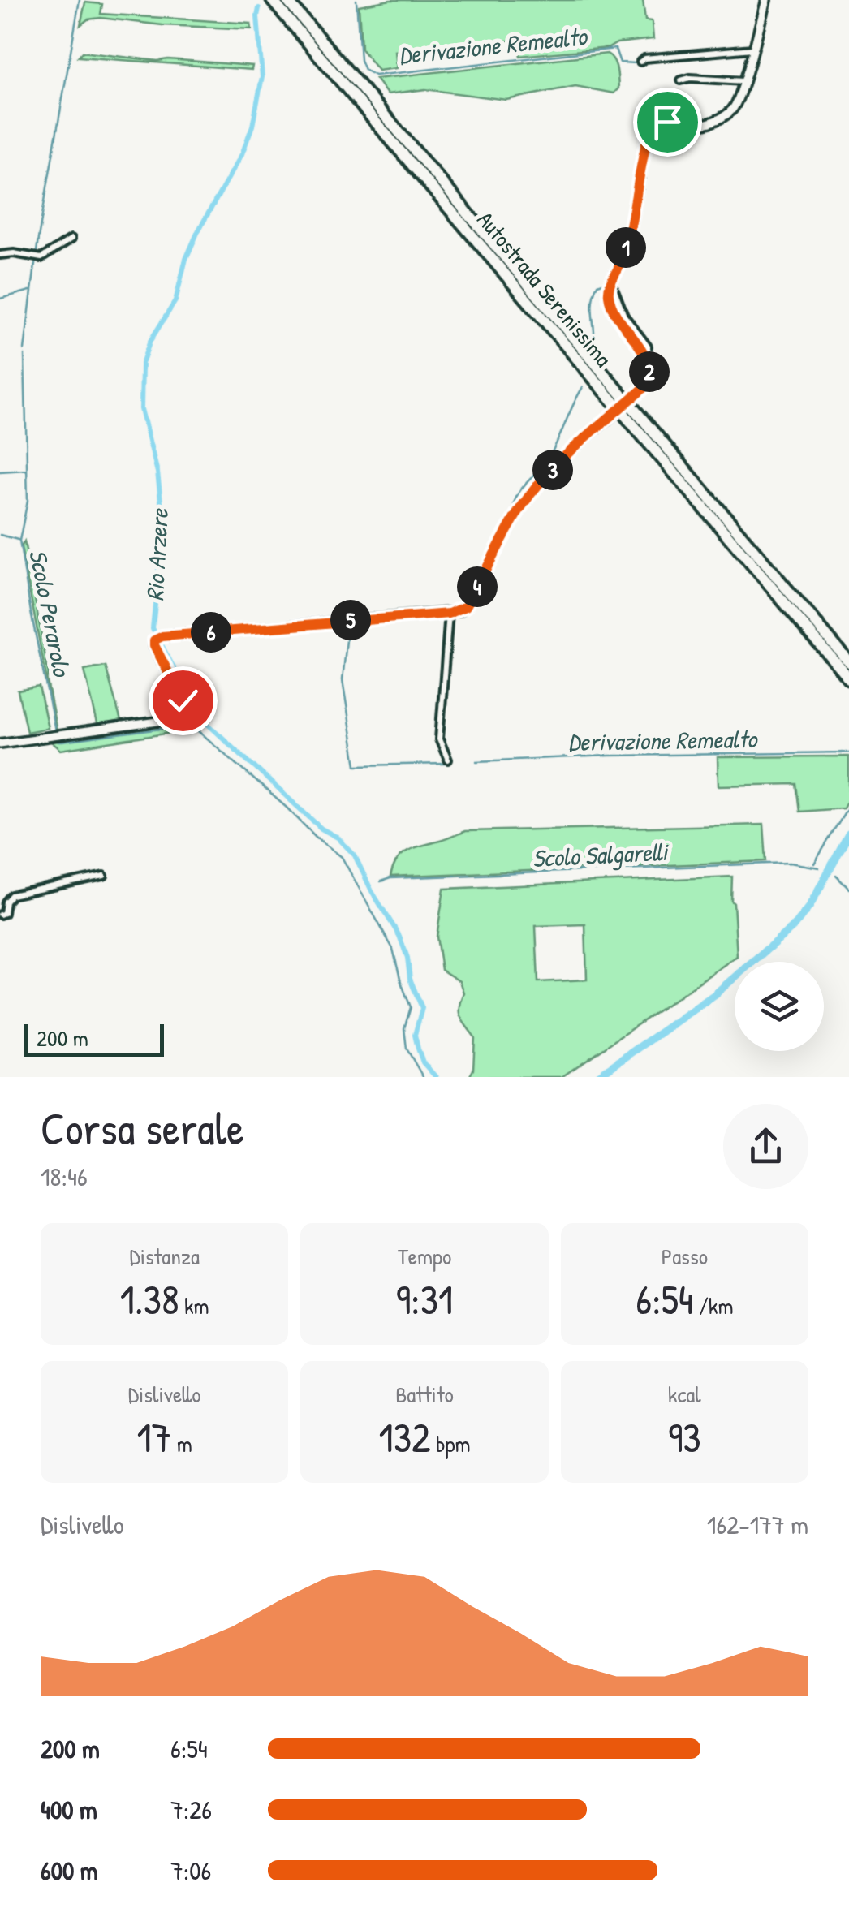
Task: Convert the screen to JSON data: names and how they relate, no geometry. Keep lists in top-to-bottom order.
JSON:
{
  "streets": {
    "highway": ["Autostrada Serenissima"]
  },
  "water": [
    "Derivazione Remealto",
    "Rio Arzere",
    "Scolo Perarolo",
    "Scolo Salgarelli"
  ],
  "scale_bar": "200 m",
  "page": {
    "pins": [
      "1",
      "2",
      "3",
      "4",
      "5",
      "6"
    ],
    "scale": "200 m",
    "heading": ["Corsa serale", "18:46"],
    "stats": [
      ["Distanza", "1.38 km"],
      ["Tempo", "9:31"],
      ["Passo", "6:54 /km"],
      ["Dislivello", "17 m"],
      ["Battito", "132 bpm"],
      ["kcal", "93"]
    ],
    "chart": ["Dislivello", "162–177 m"],
    "list": [
      {
        "name": "200 m",
        "note": "6:54"
      },
      {
        "name": "400 m",
        "note": "7:26"
      },
      {
        "name": "600 m",
        "note": "7:06"
      }
    ]
  }
}
